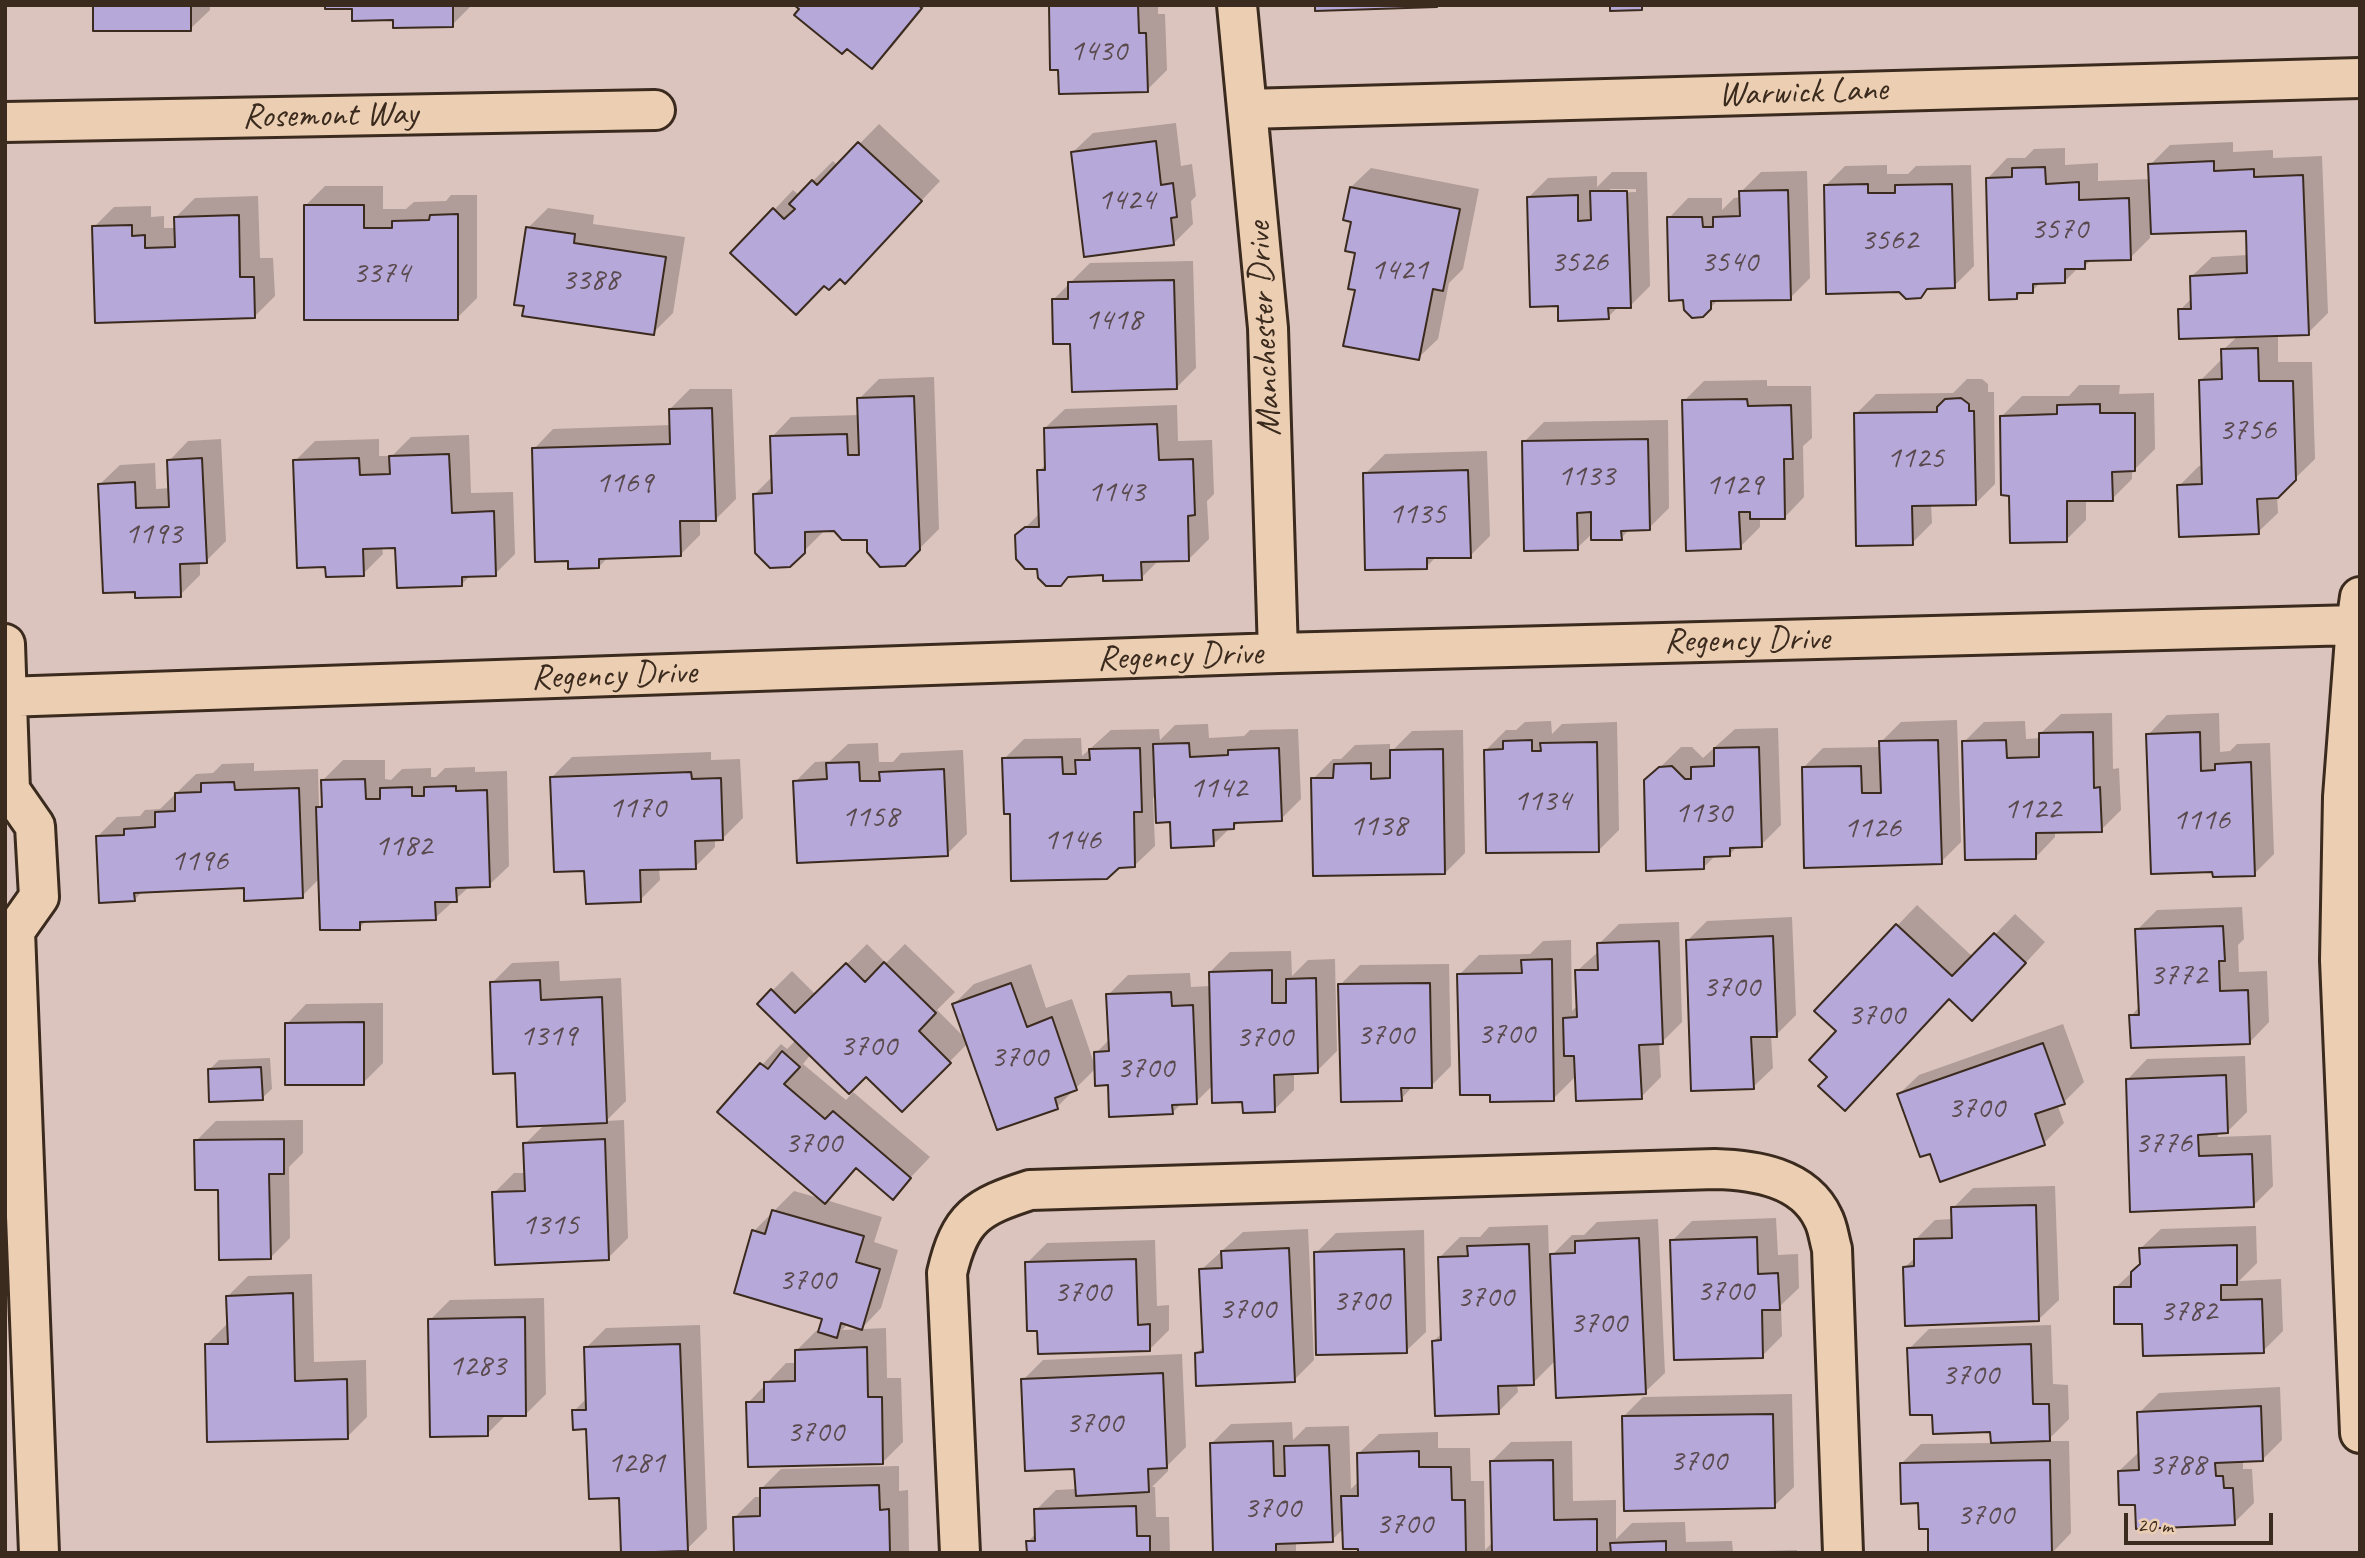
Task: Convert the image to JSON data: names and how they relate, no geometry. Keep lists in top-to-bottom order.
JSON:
{
  "streets": {
    "street": [
      "Warwick Lane",
      "Rosemont Way",
      "Manchester Drive",
      "Regency Drive"
    ]
  },
  "crossings": [
    ["Warwick Lane", "Manchester Drive"],
    ["Manchester Drive", "Regency Drive"]
  ],
  "house_numbers": [
    "1430",
    "1424",
    "3570",
    "3562",
    "3526",
    "3540",
    "1421",
    "3374",
    "3388",
    "1418",
    "3756",
    "1125",
    "1133",
    "1169",
    "1129",
    "1143",
    "1135",
    "1193",
    "1142",
    "1134",
    "1170",
    "1122",
    "1130",
    "1158",
    "1116",
    "1138",
    "1126",
    "1146",
    "1182",
    "1196",
    "3772",
    "3700",
    "3700",
    "3700",
    "3700",
    "1319",
    "3700",
    "3700",
    "3700",
    "3700",
    "3700",
    "3700",
    "3776",
    "1315",
    "3700",
    "3700",
    "3700",
    "3700",
    "3700",
    "3700",
    "3782",
    "3700",
    "1283",
    "3700",
    "3700",
    "3700",
    "3700",
    "1281",
    "3788",
    "3700",
    "3700",
    "3700"
  ],
  "scale_bar": "20 m"
}
